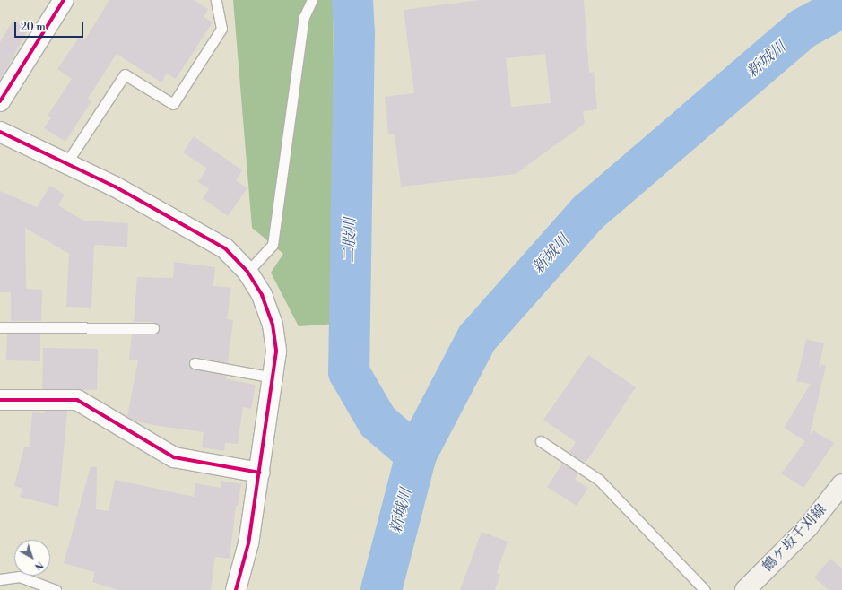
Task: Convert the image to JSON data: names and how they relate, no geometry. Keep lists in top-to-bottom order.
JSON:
{
  "streets": {
    "main road": ["鶴ケ坂千刈線"]
  },
  "water": ["新城川", "二股川"],
  "scale_bar": "20 m",
  "north": "bottom right"
}
